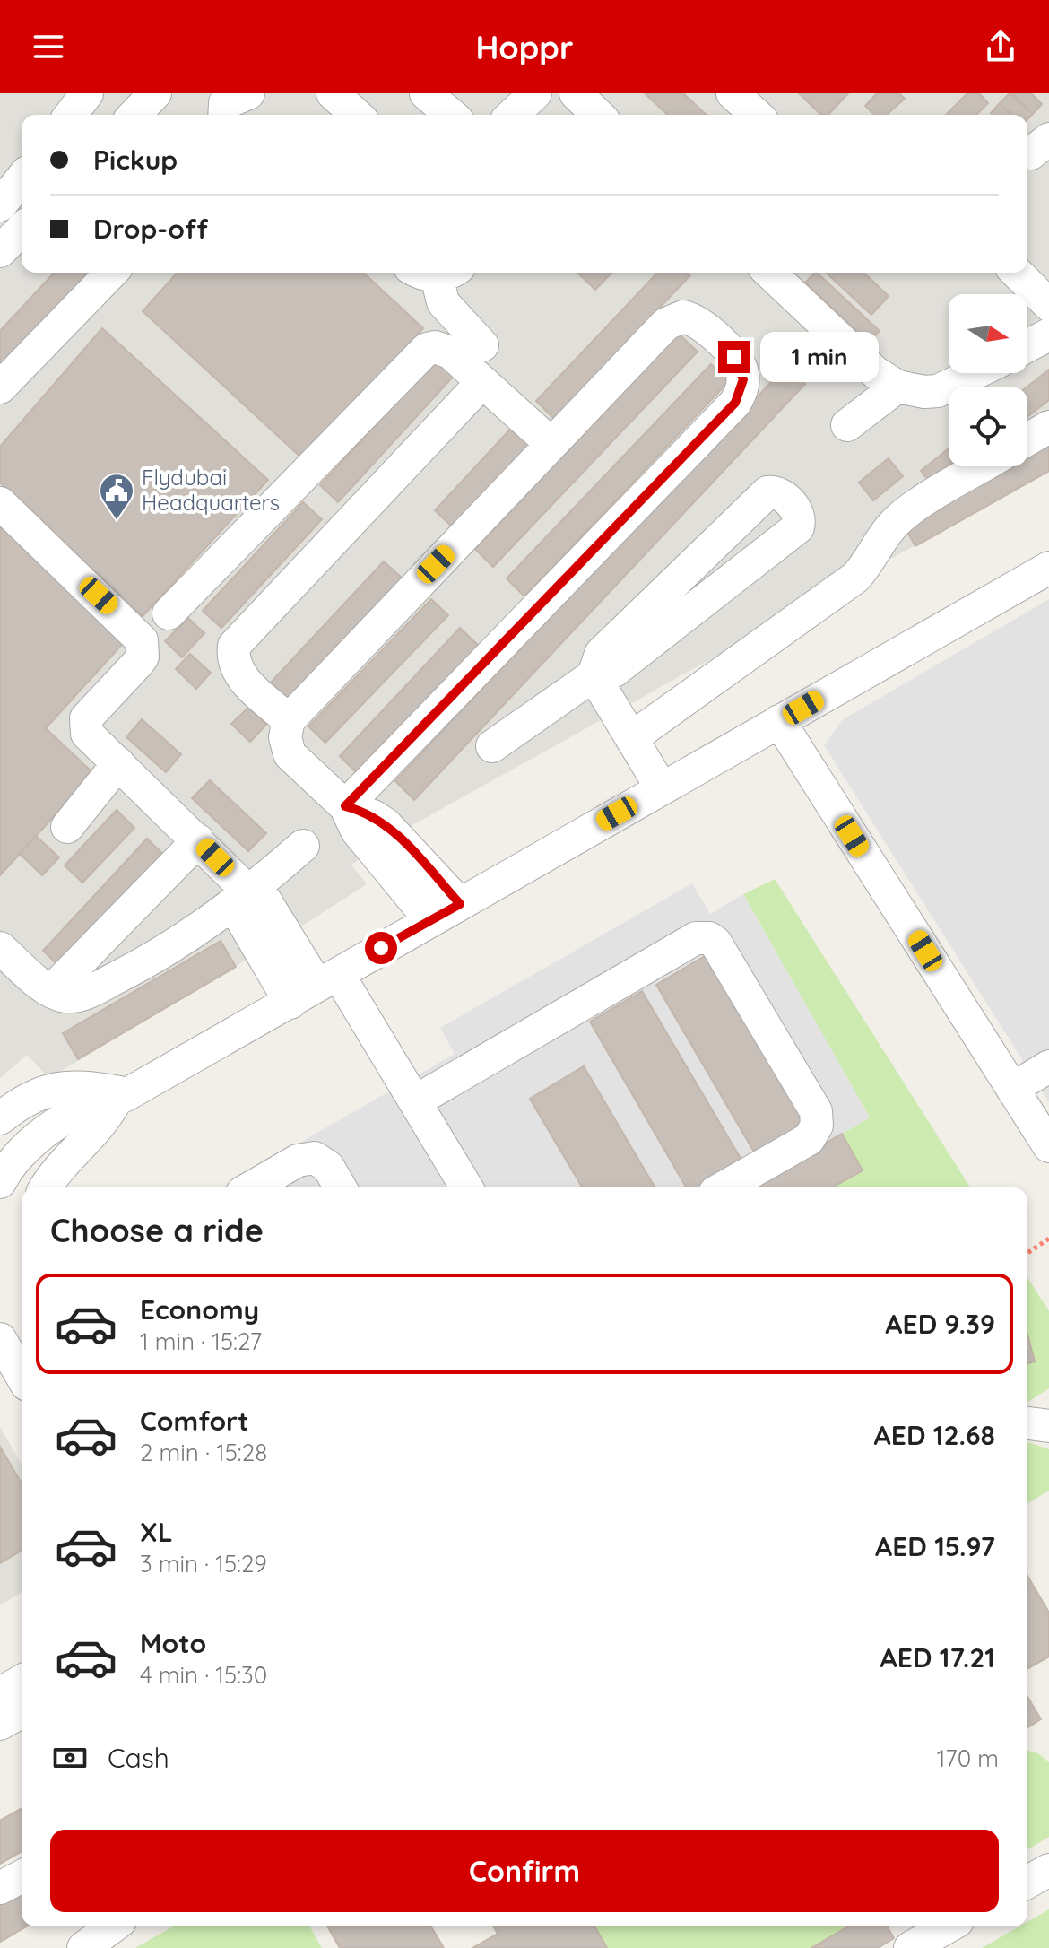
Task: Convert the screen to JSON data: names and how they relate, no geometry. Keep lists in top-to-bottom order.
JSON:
{
  "places": {
    "public building": ["Flydubai Headquarters"]
  },
  "north": "right",
  "page": {
    "header": "Hoppr",
    "banner": ["Pickup", "Drop-off"],
    "bubble": "1 min",
    "heading": "Choose a ride",
    "list": [
      {
        "name": "Economy",
        "note": "1 min · 15:27",
        "value": "AED 9.39"
      },
      {
        "name": "Comfort",
        "note": "2 min · 15:28",
        "value": "AED 12.68"
      },
      {
        "name": "XL",
        "note": "3 min · 15:29",
        "value": "AED 15.97"
      },
      {
        "name": "Moto",
        "note": "4 min · 15:30",
        "value": "AED 17.21"
      }
    ],
    "pay": ["Cash", "170 m"],
    "buttons": "Confirm"
  }
}
